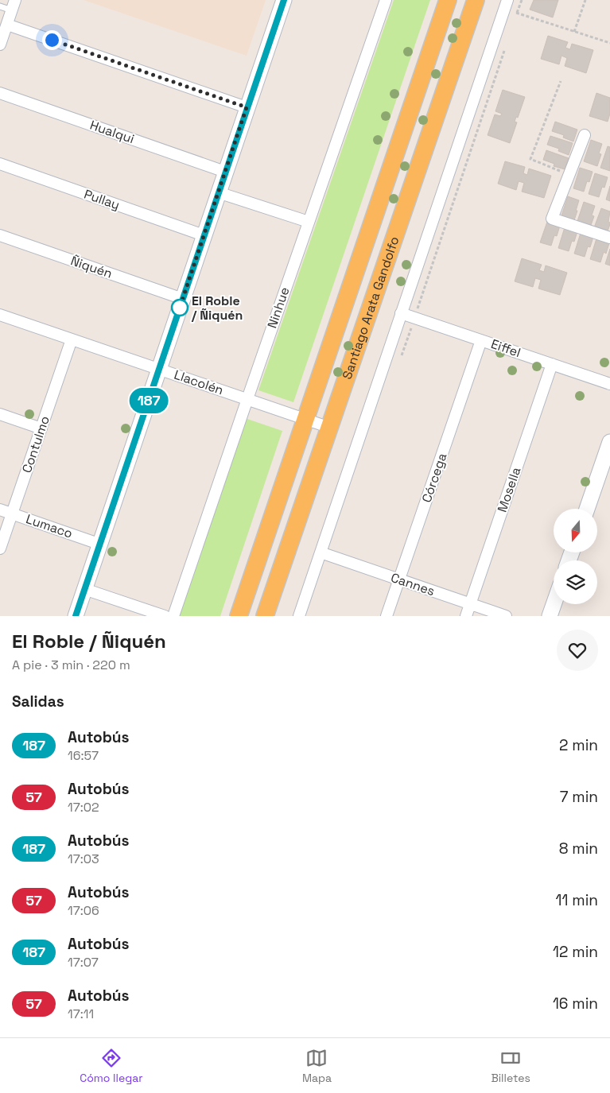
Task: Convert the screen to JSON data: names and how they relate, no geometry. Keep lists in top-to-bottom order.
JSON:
{
  "streets": {
    "main road": ["Santiago Arata Gandolfo"],
    "street": [
      "Hualqui",
      "Pullay",
      "Ñiquén",
      "Ninhue",
      "Eiffel",
      "Llacolén",
      "Contulmo",
      "Córcega",
      "Mosella",
      "Lumaco",
      "Cannes"
    ]
  },
  "crossings": [
    ["Ninhue", "Llacolén"],
    ["Santiago Arata Gandolfo", "Llacolén"],
    ["Eiffel", "Córcega"],
    ["Eiffel", "Mosella"],
    ["Llacolén", "Contulmo"],
    ["Contulmo", "Lumaco"],
    ["Córcega", "Cannes"],
    ["Mosella", "Cannes"]
  ],
  "places": ["El Roble / Ñiquén"],
  "lines": ["bus line 187"],
  "north": "bottom",
  "page": {
    "on_map": "187",
    "heading": [
      ["El Roble / Ñiquén", "A pie · 3 min · 220 m"],
      "Salidas"
    ],
    "list": [
      {
        "mark": "187",
        "name": "Autobús",
        "note": "16:57",
        "value": "2 min"
      },
      {
        "mark": "57",
        "name": "Autobús",
        "note": "17:02",
        "value": "7 min"
      },
      {
        "mark": "187",
        "name": "Autobús",
        "note": "17:03",
        "value": "8 min"
      },
      {
        "mark": "57",
        "name": "Autobús",
        "note": "17:06",
        "value": "11 min"
      },
      {
        "mark": "187",
        "name": "Autobús",
        "note": "17:07",
        "value": "12 min"
      },
      {
        "mark": "57",
        "name": "Autobús",
        "note": "17:11",
        "value": "16 min"
      }
    ],
    "tabs": ["Cómo llegar", "Mapa", "Billetes"]
  }
}
